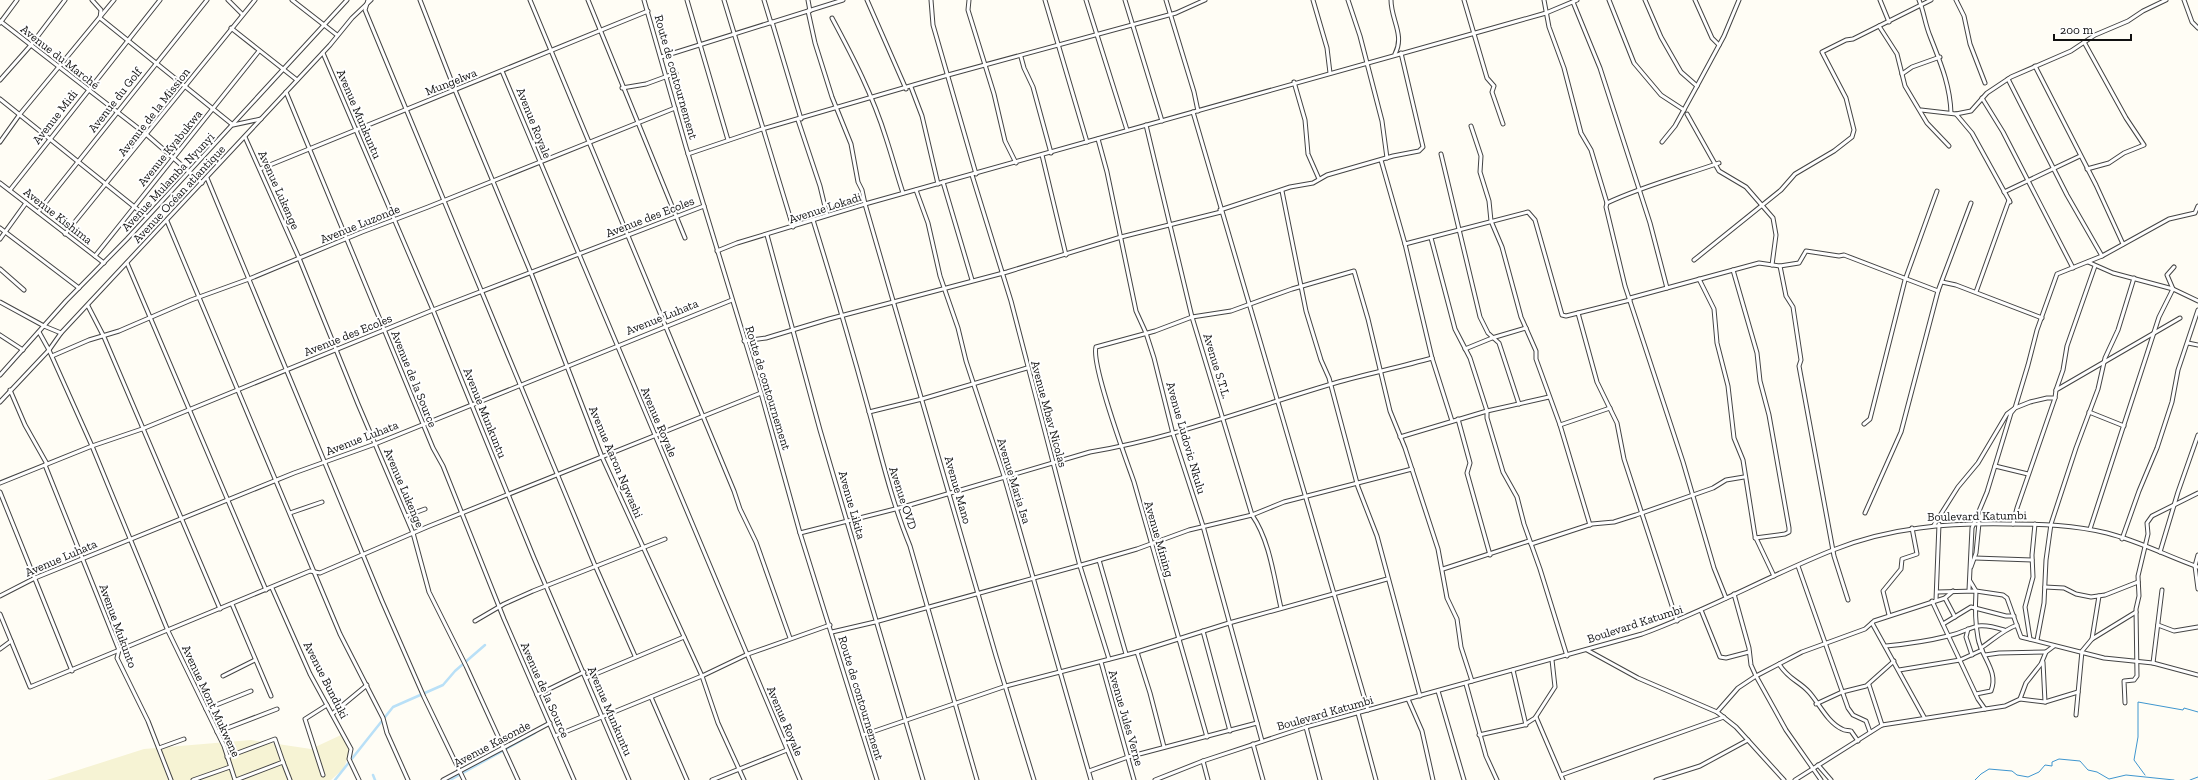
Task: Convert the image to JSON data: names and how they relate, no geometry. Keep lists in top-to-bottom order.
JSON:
{
  "streets": {
    "street": [
      "Avenue du Marché",
      "Route de contournement",
      "Mungelwa",
      "Avenue du Golf",
      "Avenue de la Mission",
      "Avenue Munkuntu",
      "Avenue Midi",
      "Avenue Royale",
      "Avenue Kyabukwa",
      "Avenue Mulamba Nyunyi",
      "Avenue Lukenge",
      "Avenue Océan atlantique",
      "Avenue Lokadi",
      "Avenue Kishima",
      "Avenue des Ecoles",
      "Avenue Luzonde",
      "Avenue Luhata",
      "Avenue S.T.L.",
      "Avenue de la Source",
      "Avenue Mbav Nicolas",
      "Avenue Ludovic Nkulu",
      "Avenue Aaron Ngwashi",
      "Avenue Maria Isa",
      "Avenue Mano",
      "Avenue OVD",
      "Avenue Likita",
      "Boulevard Katumbi",
      "Avenue Mining",
      "Avenue Mukunto",
      "Avenue Bunduki",
      "Avenue Mont Mukwene",
      "Avenue Jules Verne",
      "Avenue Kasonde"
    ]
  },
  "crossings": [
    ["Avenue du Marché", "Avenue du Golf"],
    ["Avenue du Marché", "Avenue de la Mission"],
    ["Avenue du Marché", "Avenue Midi"],
    ["Avenue du Marché", "Avenue Kyabukwa"],
    ["Avenue du Marché", "Avenue Mulamba Nyunyi"],
    ["Avenue du Marché", "Avenue Océan atlantique"],
    ["Route de contournement", "Mungelwa"],
    ["Route de contournement", "Avenue Lokadi"],
    ["Route de contournement", "Avenue des Ecoles"],
    ["Route de contournement", "Avenue Luzonde"],
    ["Route de contournement", "Avenue Luhata"],
    ["Mungelwa", "Avenue Munkuntu"],
    ["Mungelwa", "Avenue Royale"],
    ["Mungelwa", "Avenue Lukenge"],
    ["Mungelwa", "Avenue de la Source"],
    ["Mungelwa", "Avenue Aaron Ngwashi"],
    ["Avenue du Golf", "Avenue Kishima"],
    ["Avenue de la Mission", "Avenue Kishima"],
    ["Avenue Munkuntu", "Avenue Océan atlantique"],
    ["Avenue Munkuntu", "Avenue des Ecoles"],
    ["Avenue Munkuntu", "Avenue Luzonde"],
    ["Avenue Munkuntu", "Avenue Luhata"],
    ["Avenue Midi", "Avenue Kishima"],
    ["Avenue Royale", "Avenue des Ecoles"],
    ["Avenue Royale", "Avenue Luzonde"],
    ["Avenue Royale", "Avenue Luhata"],
    ["Avenue Kyabukwa", "Avenue Kishima"],
    ["Avenue Mulamba Nyunyi", "Avenue Kishima"],
    ["Avenue Mulamba Nyunyi", "Avenue Mont Mukwene"],
    ["Avenue Lukenge", "Avenue Océan atlantique"],
    ["Avenue Lukenge", "Avenue des Ecoles"],
    ["Avenue Lukenge", "Avenue Luzonde"],
    ["Avenue Lukenge", "Avenue Luhata"],
    ["Avenue Lukenge", "Avenue Kasonde"],
    ["Avenue Océan atlantique", "Avenue de la Source"],
    ["Avenue Océan atlantique", "Avenue Mukunto"],
    ["Avenue Océan atlantique", "Avenue Mont Mukwene"],
    ["Avenue Lokadi", "Avenue S.T.L."],
    ["Avenue Lokadi", "Avenue Mbav Nicolas"],
    ["Avenue Lokadi", "Avenue Ludovic Nkulu"],
    ["Avenue Lokadi", "Avenue Maria Isa"],
    ["Avenue Lokadi", "Avenue Mano"],
    ["Avenue Lokadi", "Avenue OVD"],
    ["Avenue Lokadi", "Avenue Likita"],
    ["Avenue des Ecoles", "Avenue de la Source"],
    ["Avenue des Ecoles", "Avenue Aaron Ngwashi"],
    ["Avenue des Ecoles", "Avenue Mukunto"],
    ["Avenue des Ecoles", "Avenue Mont Mukwene"],
    ["Avenue Luzonde", "Avenue de la Source"],
    ["Avenue Luzonde", "Avenue Aaron Ngwashi"],
    ["Avenue Luzonde", "Avenue Mont Mukwene"],
    ["Avenue Luhata", "Avenue de la Source"],
    ["Avenue Luhata", "Avenue Aaron Ngwashi"],
    ["Avenue Luhata", "Avenue Mukunto"],
    ["Avenue Luhata", "Avenue Mont Mukwene"],
    ["Avenue de la Source", "Avenue Kasonde"],
    ["Avenue Ludovic Nkulu", "Boulevard Katumbi"],
    ["Avenue Ludovic Nkulu", "Avenue Mining"]
  ],
  "scale_bar": "200 m"
}
